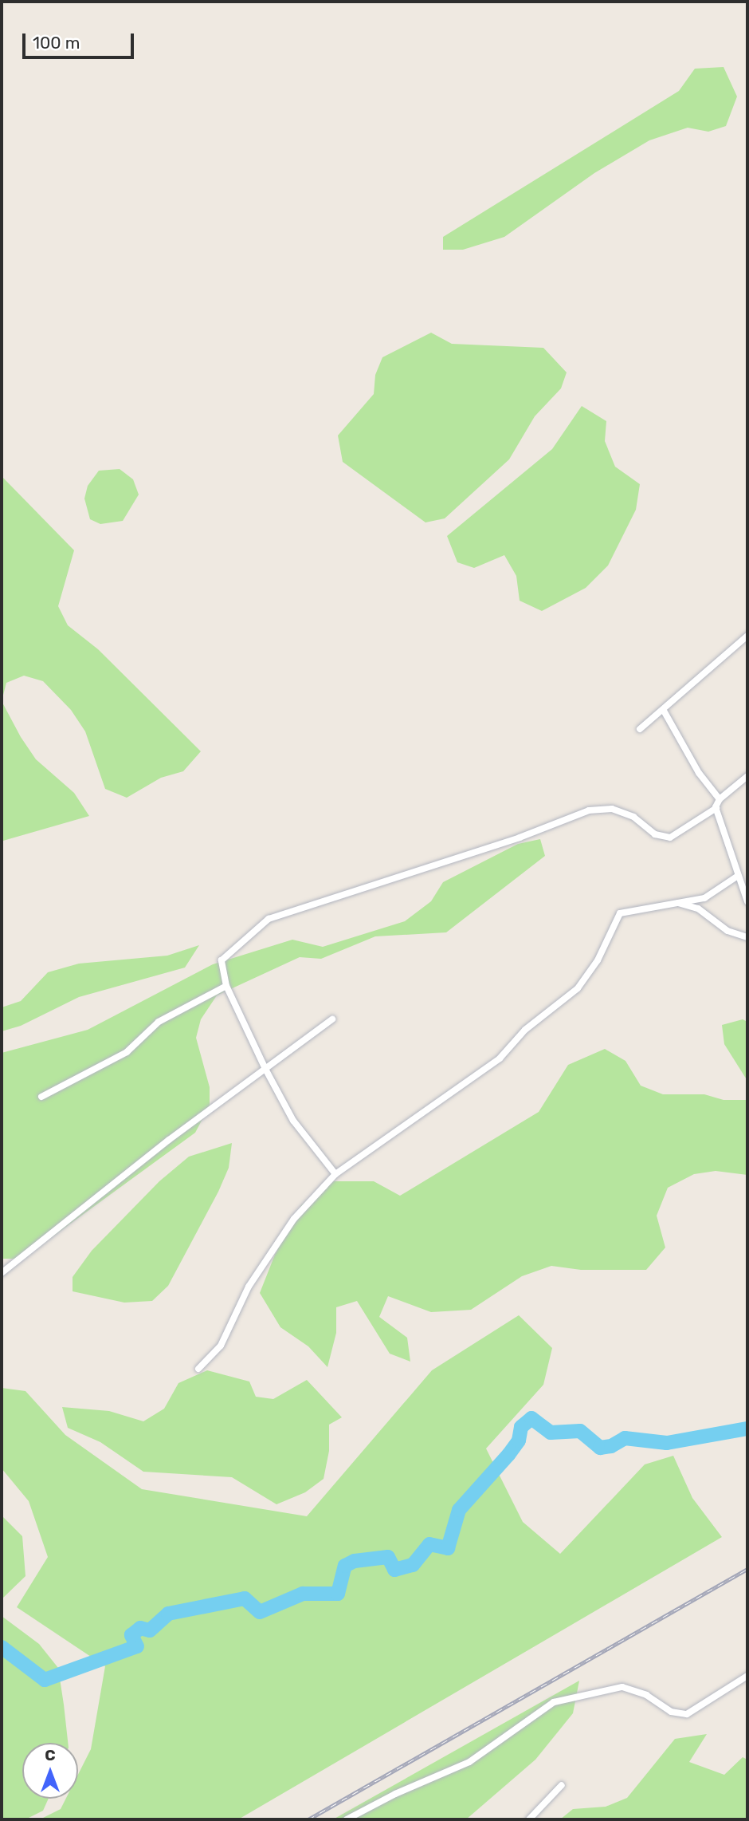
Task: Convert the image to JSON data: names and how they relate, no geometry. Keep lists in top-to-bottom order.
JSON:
{
  "scale_bar": "100 m",
  "north": "top"
}
